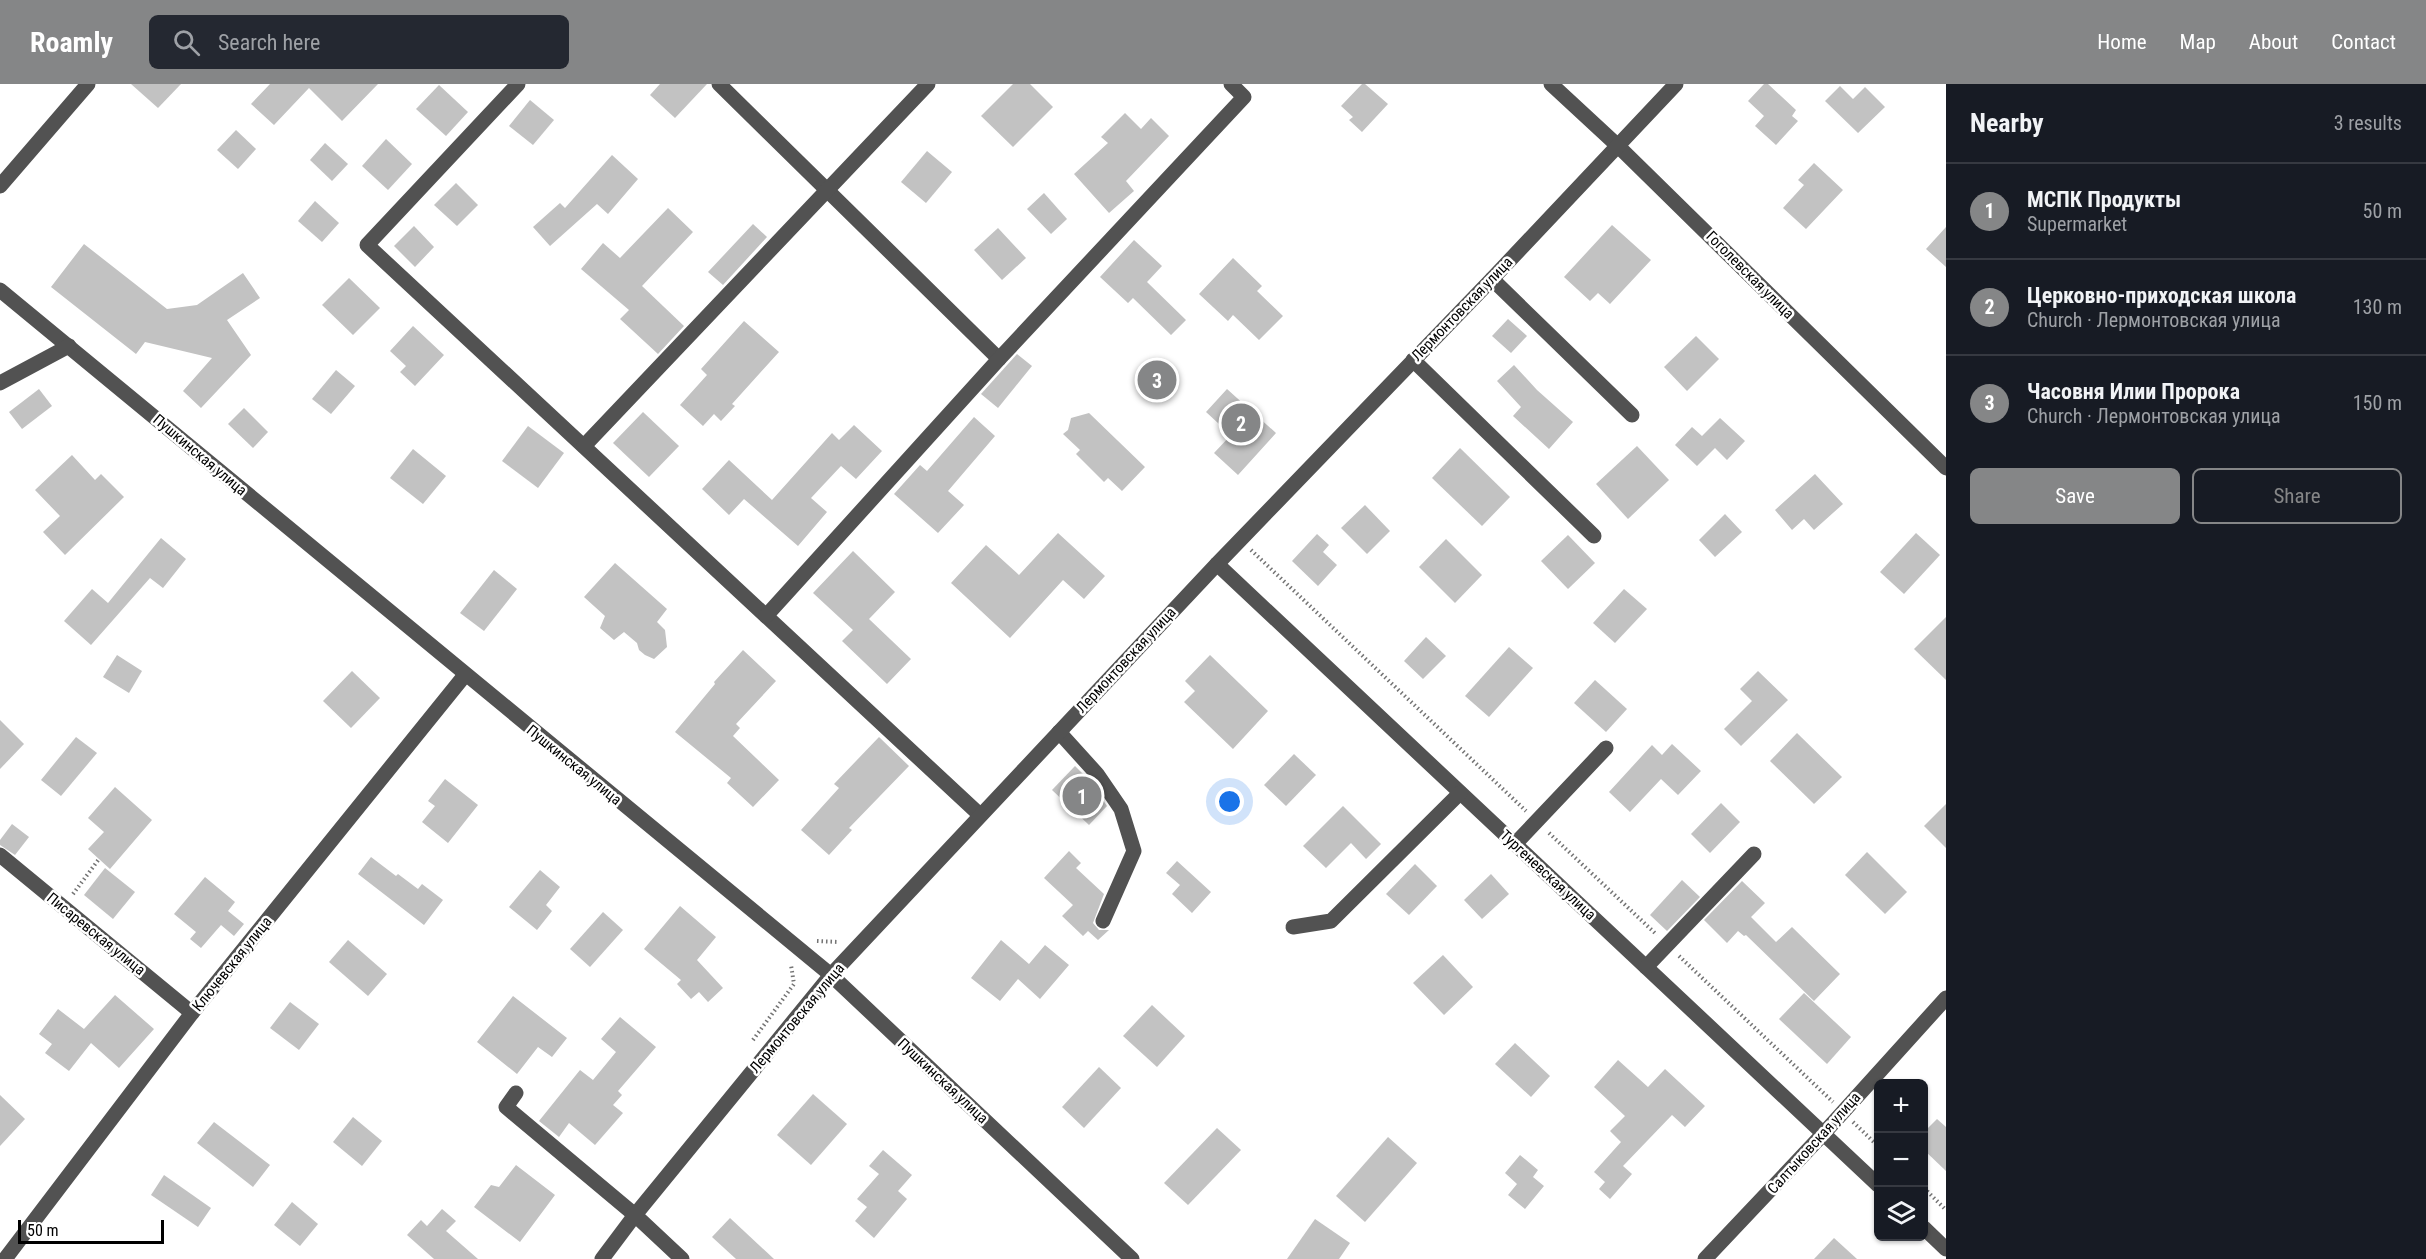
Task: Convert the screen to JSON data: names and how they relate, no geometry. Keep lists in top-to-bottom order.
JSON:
{
  "streets": {
    "street": [
      "Гоголевская улица",
      "Лермонтовская улица",
      "Пушкинская улица",
      "Тургеневская улица",
      "Писаревская улица",
      "Ключевская улица",
      "Салтыковская улица"
    ]
  },
  "crossings": [
    ["Гоголевская улица", "Лермонтовская улица"],
    ["Лермонтовская улица", "Пушкинская улица"],
    ["Лермонтовская улица", "Тургеневская улица"],
    ["Пушкинская улица", "Ключевская улица"],
    ["Тургеневская улица", "Салтыковская улица"],
    ["Писаревская улица", "Ключевская улица"]
  ],
  "scale_bar": "50 m",
  "page": {
    "header": "Roamly",
    "search": "Search here",
    "nav": [
      "Home",
      "Map",
      "About",
      "Contact"
    ],
    "heading": ["Nearby", "3 results"],
    "list": [
      {
        "mark": "1",
        "name": "МСПК Продукты",
        "note": "Supermarket",
        "value": "50 m"
      },
      {
        "mark": "2",
        "name": "Церковно-приходская школа",
        "note": "Church · Лермонтовская улица",
        "value": "130 m"
      },
      {
        "mark": "3",
        "name": "Часовня Илии Пророка",
        "note": "Church · Лермонтовская улица",
        "value": "150 m"
      }
    ],
    "pins": ["3", "2", "1"],
    "buttons": ["Save", "Share"],
    "map_buttons": ["+", "−"],
    "scale": "50 m"
  }
}
